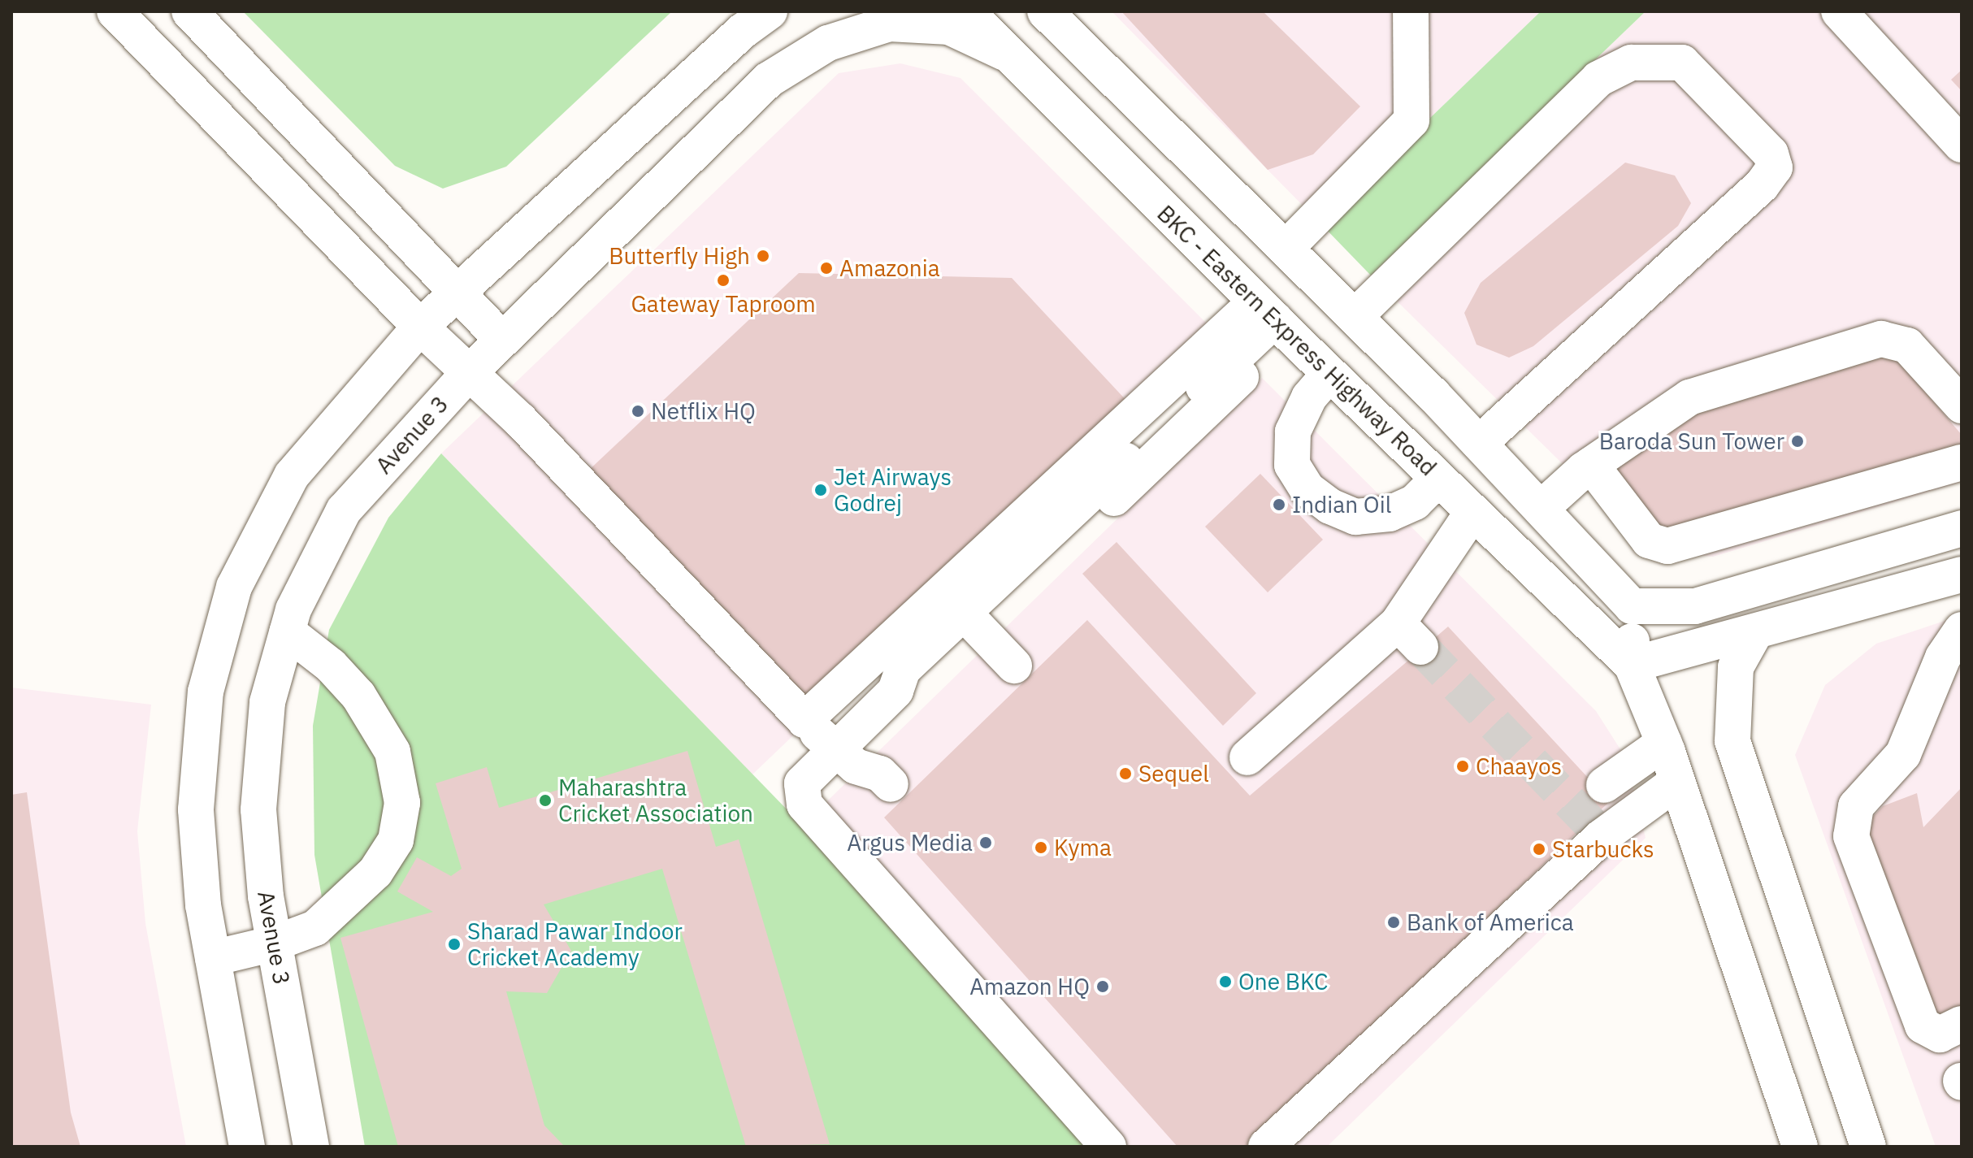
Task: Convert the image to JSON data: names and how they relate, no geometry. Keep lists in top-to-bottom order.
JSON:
{
  "streets": {
    "street": ["BKC - Eastern Express Highway Road", "Avenue 3"]
  },
  "crossings": [
    ["BKC - Eastern Express Highway Road", "Avenue 3"]
  ],
  "places": [
    "Butterfly High",
    "Amazonia",
    "Gateway Taproom",
    "Netflix HQ",
    "Baroda Sun Tower",
    "Jet Airways Godrej",
    "Indian Oil",
    "Chaayos",
    "Sequel",
    "Maharashtra Cricket Association",
    "Argus Media",
    "Kyma",
    "Starbucks",
    "Bank of America",
    "Sharad Pawar Indoor Cricket Academy",
    "One BKC",
    "Amazon HQ"
  ]
}
